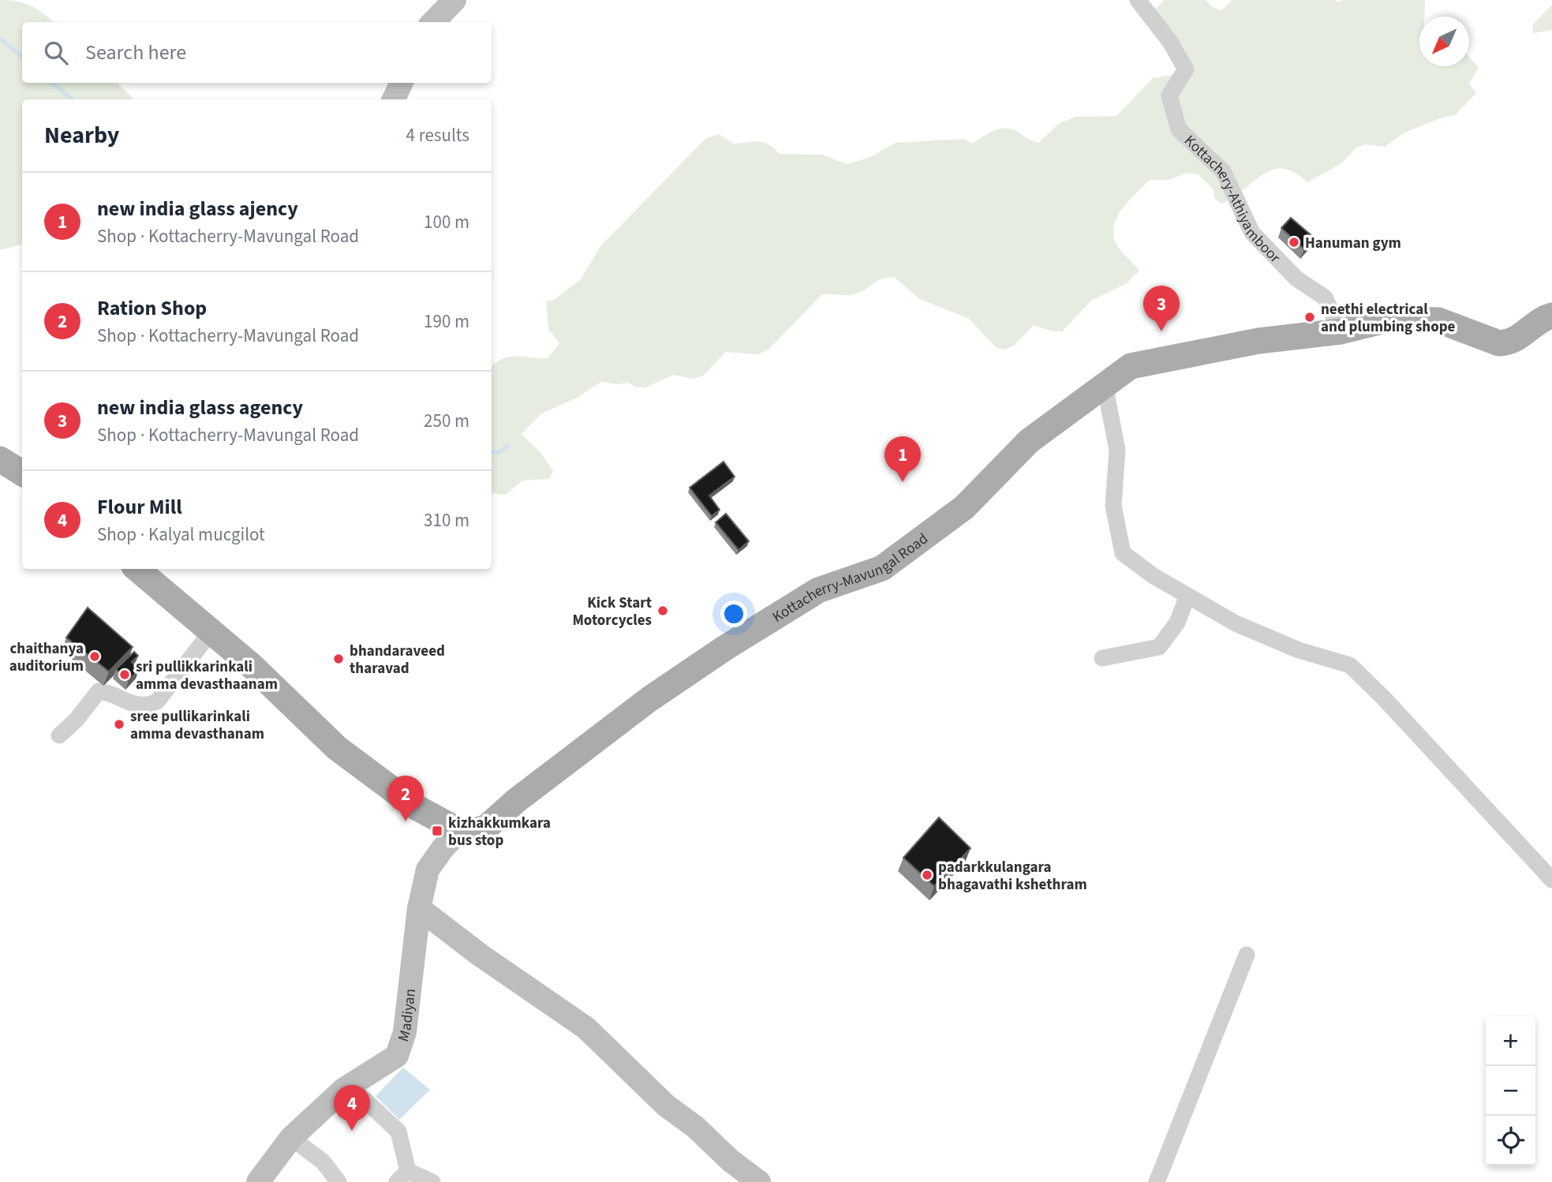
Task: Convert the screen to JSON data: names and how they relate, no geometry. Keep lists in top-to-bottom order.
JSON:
{
  "streets": {
    "main road": ["Kottacherry-Mavungal Road"],
    "street": ["Kottachery-Athiyamboor", "Madiyan"]
  },
  "crossings": [
    ["Kottachery-Athiyamboor", "Kottacherry-Mavungal Road"],
    ["Kottacherry-Mavungal Road", "Madiyan"]
  ],
  "places": {
    "other": [
      "Hanuman gym",
      "neethi electrical and plumbing shope",
      "Kick Start Motorcycles",
      "chaithanya auditorium",
      "bhandaraveed tharavad",
      "sri pullikkarinkali amma devasthaanam",
      "sree pullikarinkali amma devasthanam",
      "padarkkulangara bhagavathi kshethram"
    ],
    "transit": ["kizhakkumkara bus stop"]
  },
  "north": "bottom left",
  "page": {
    "search": "Search here",
    "heading": ["Nearby", "4 results"],
    "list": [
      {
        "mark": "1",
        "name": "new india glass ajency",
        "note": "Shop · Kottacherry-Mavungal Road",
        "value": "100 m"
      },
      {
        "mark": "2",
        "name": "Ration Shop",
        "note": "Shop · Kottacherry-Mavungal Road",
        "value": "190 m"
      },
      {
        "mark": "3",
        "name": "new india glass agency",
        "note": "Shop · Kottacherry-Mavungal Road",
        "value": "250 m"
      },
      {
        "mark": "4",
        "name": "Flour Mill",
        "note": "Shop · Kalyal mucgilot",
        "value": "310 m"
      }
    ],
    "pins": [
      "3",
      "1",
      "2",
      "4"
    ],
    "map_buttons": ["+", "−"]
  }
}
